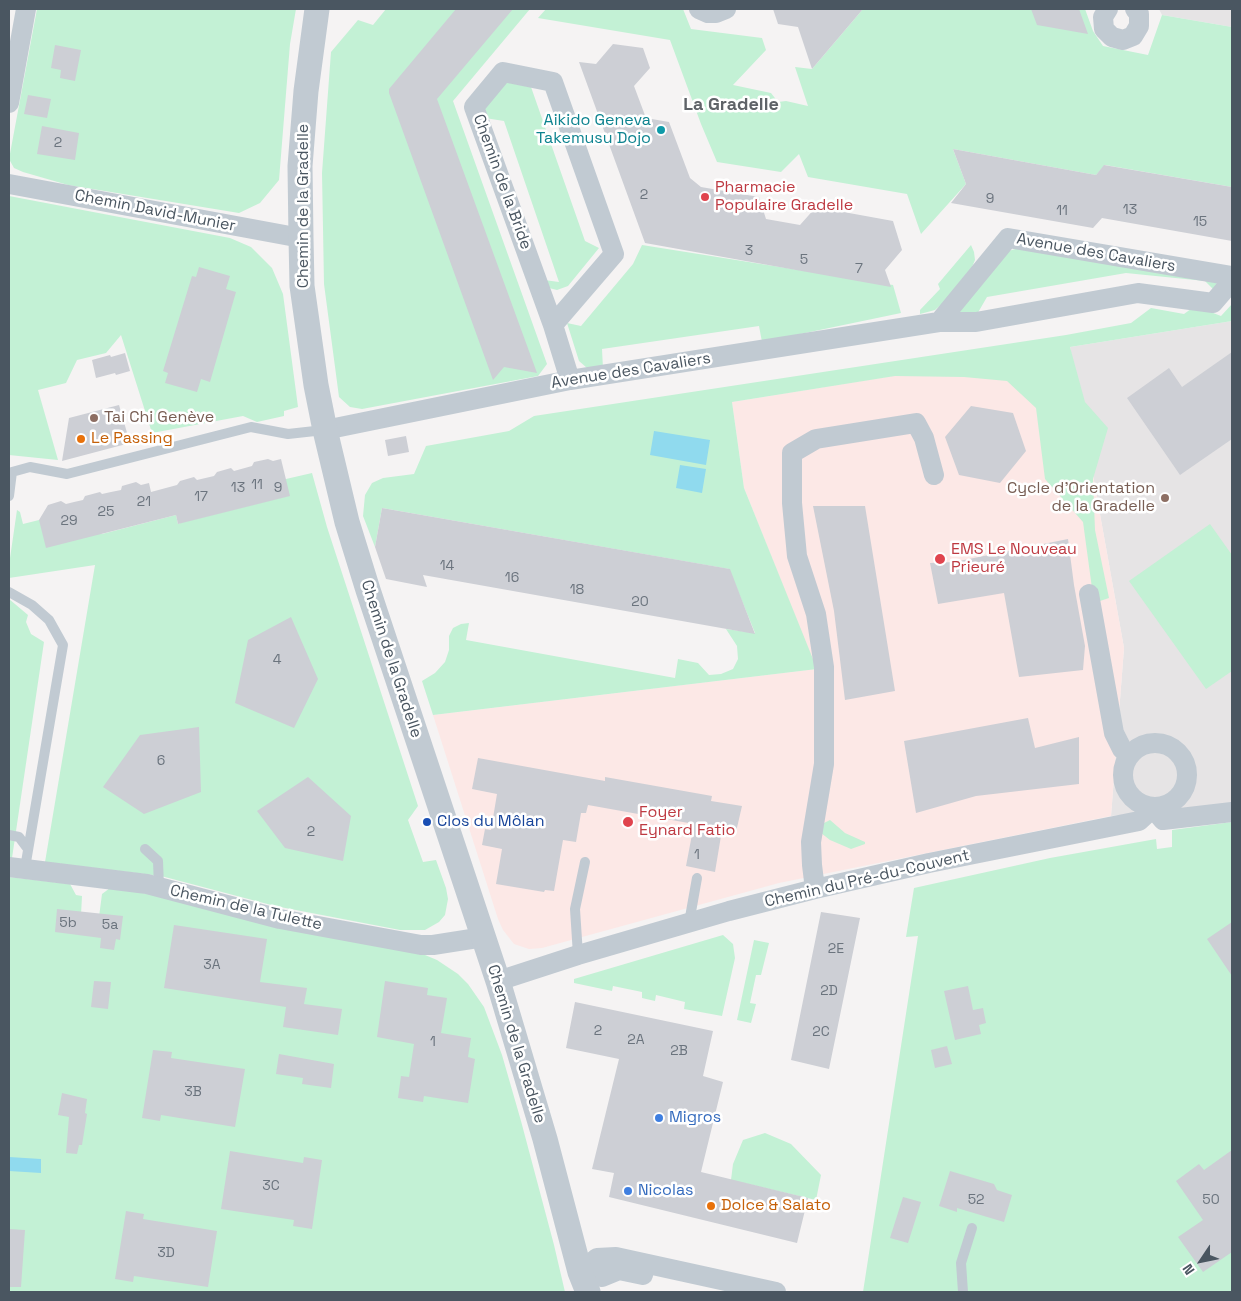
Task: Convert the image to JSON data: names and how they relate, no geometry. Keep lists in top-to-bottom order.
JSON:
{
  "streets": {
    "street": [
      "Chemin de la Bride",
      "Chemin de la Gradelle",
      "Chemin David-Munier",
      "Avenue des Cavaliers",
      "Chemin du Pré-du-Couvent",
      "Chemin de la Tulette"
    ]
  },
  "crossings": [
    ["Chemin de la Bride", "Avenue des Cavaliers"],
    ["Chemin de la Gradelle", "Chemin David-Munier"],
    ["Chemin de la Gradelle", "Avenue des Cavaliers"],
    ["Chemin de la Gradelle", "Chemin du Pré-du-Couvent"],
    ["Chemin de la Gradelle", "Chemin de la Tulette"]
  ],
  "districts": ["La Gradelle"],
  "places": [
    "Aikido Geneva Takemusu Dojo",
    "Pharmacie Populaire Gradelle",
    "Tai Chi Genève",
    "Le Passing",
    "Cycle d'Orientation de la Gradelle",
    "EMS Le Nouveau Prieuré",
    "Clos du Môlan",
    "Foyer Eynard Fatio",
    "Migros",
    "Nicolas",
    "Dolce & Salato"
  ],
  "house_numbers": [
    "2",
    "2",
    "9",
    "13",
    "11",
    "15",
    "3",
    "5",
    "7",
    "11",
    "13",
    "9",
    "17",
    "21",
    "25",
    "29",
    "14",
    "16",
    "18",
    "20",
    "4",
    "6",
    "2",
    "1",
    "5b",
    "5a",
    "2E",
    "3A",
    "2D",
    "2",
    "2C",
    "2A",
    "1",
    "2B",
    "3B",
    "3C",
    "52",
    "50",
    "3D"
  ],
  "north": "bottom left"
}
